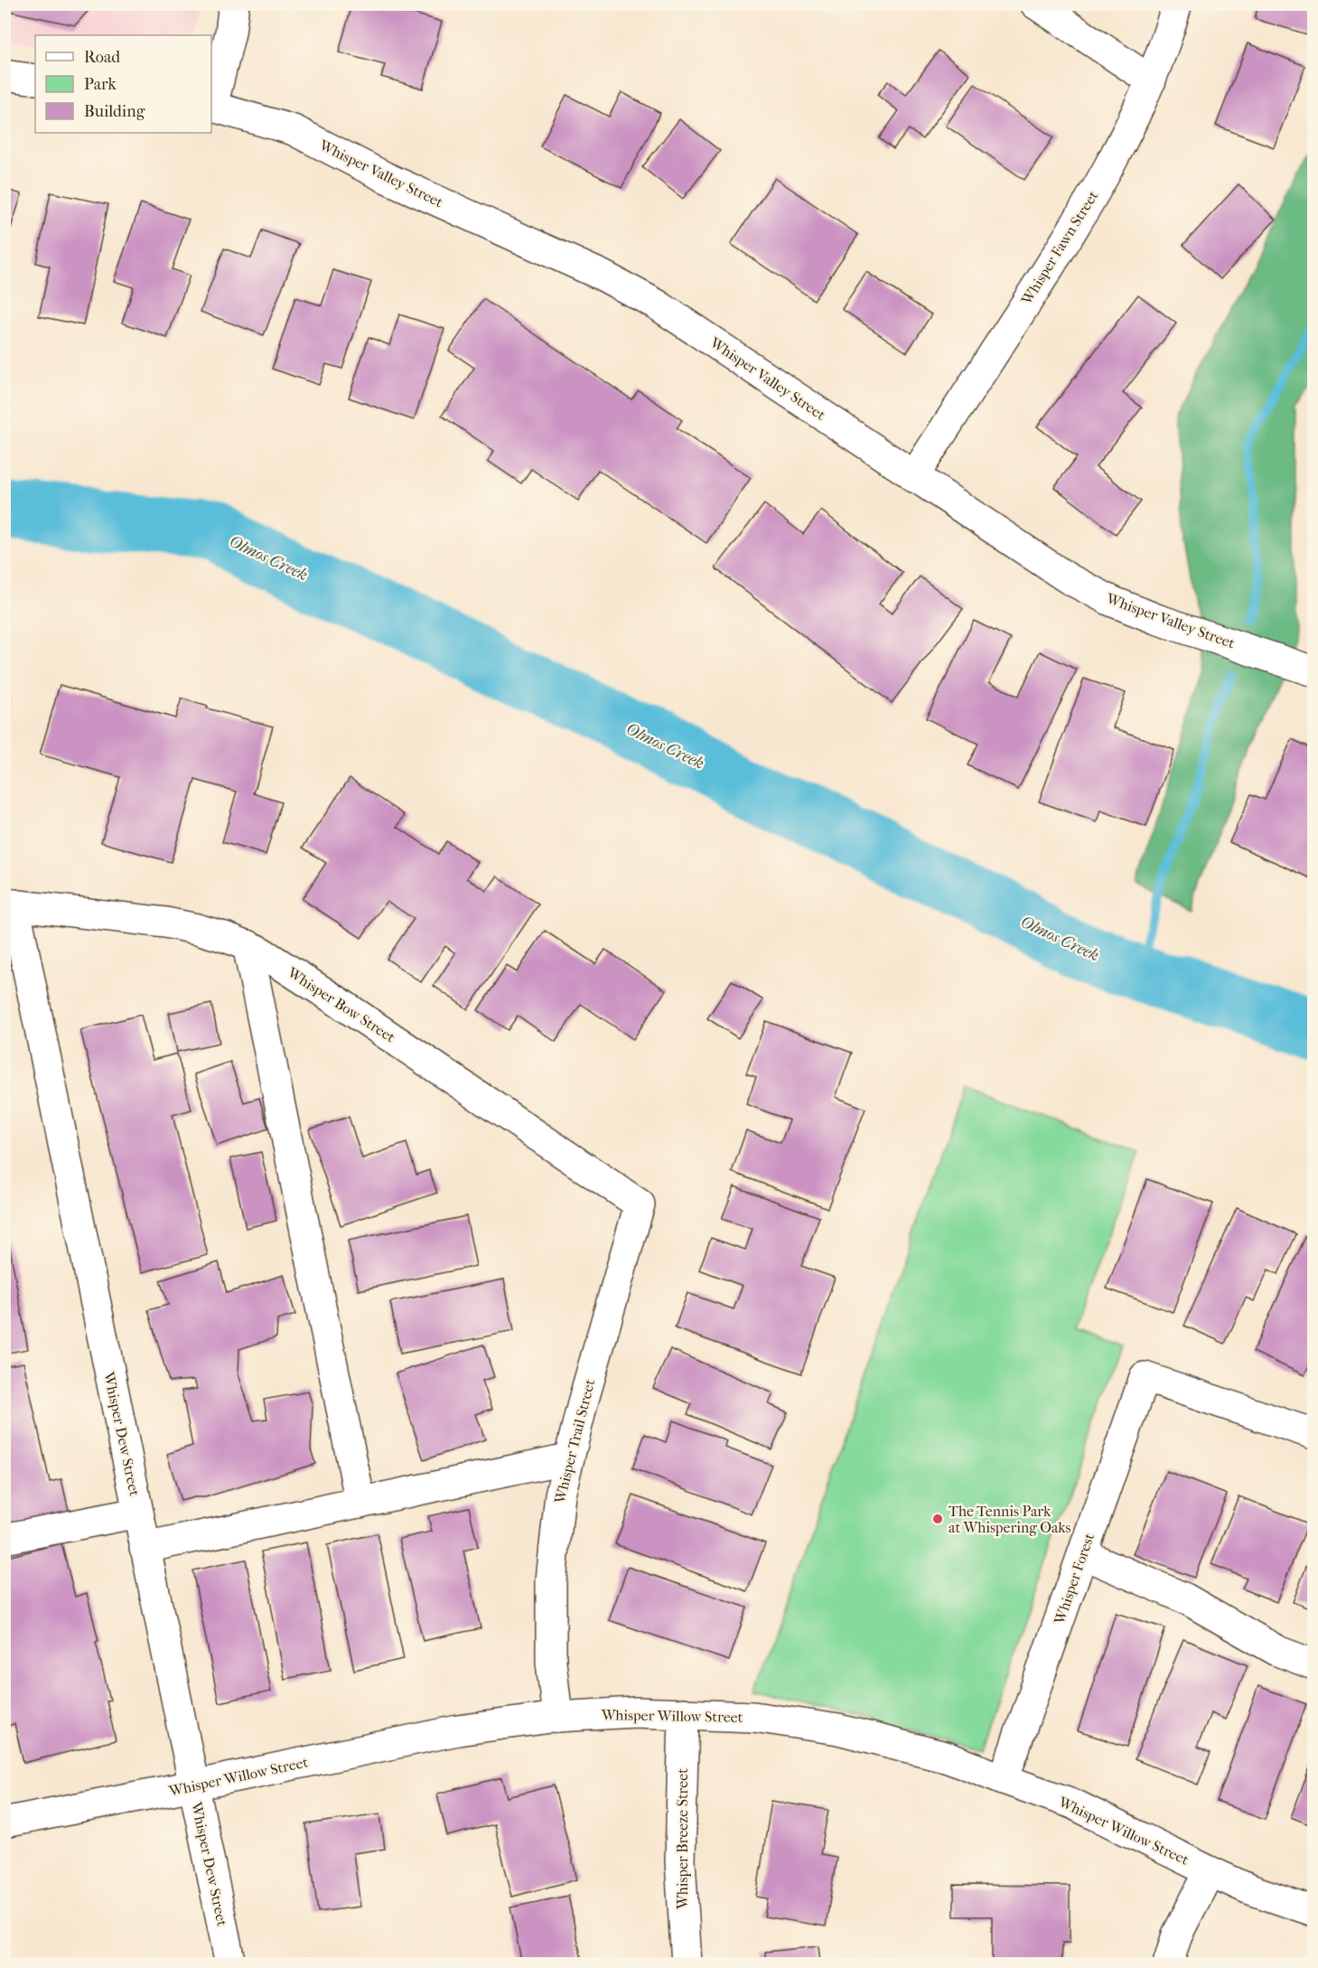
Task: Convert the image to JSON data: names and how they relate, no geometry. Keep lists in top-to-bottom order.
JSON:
{
  "streets": {
    "street": [
      "Whisper Valley Street",
      "Whisper Fawn Street",
      "Whisper Bow Street",
      "Whisper Dew Street",
      "Whisper Trail Street",
      "Whisper Forest",
      "Whisper Willow Street",
      "Whisper Breeze Street"
    ]
  },
  "crossings": [
    ["Whisper Valley Street", "Whisper Fawn Street"],
    ["Whisper Bow Street", "Whisper Dew Street"],
    ["Whisper Bow Street", "Whisper Trail Street"],
    ["Whisper Dew Street", "Whisper Willow Street"],
    ["Whisper Trail Street", "Whisper Willow Street"],
    ["Whisper Forest", "Whisper Willow Street"],
    ["Whisper Willow Street", "Whisper Breeze Street"]
  ],
  "water": ["Olmos Creek"],
  "places": ["The Tennis Park at Whispering Oaks"],
  "legend": ["Road", "Park", "Building"]
}
